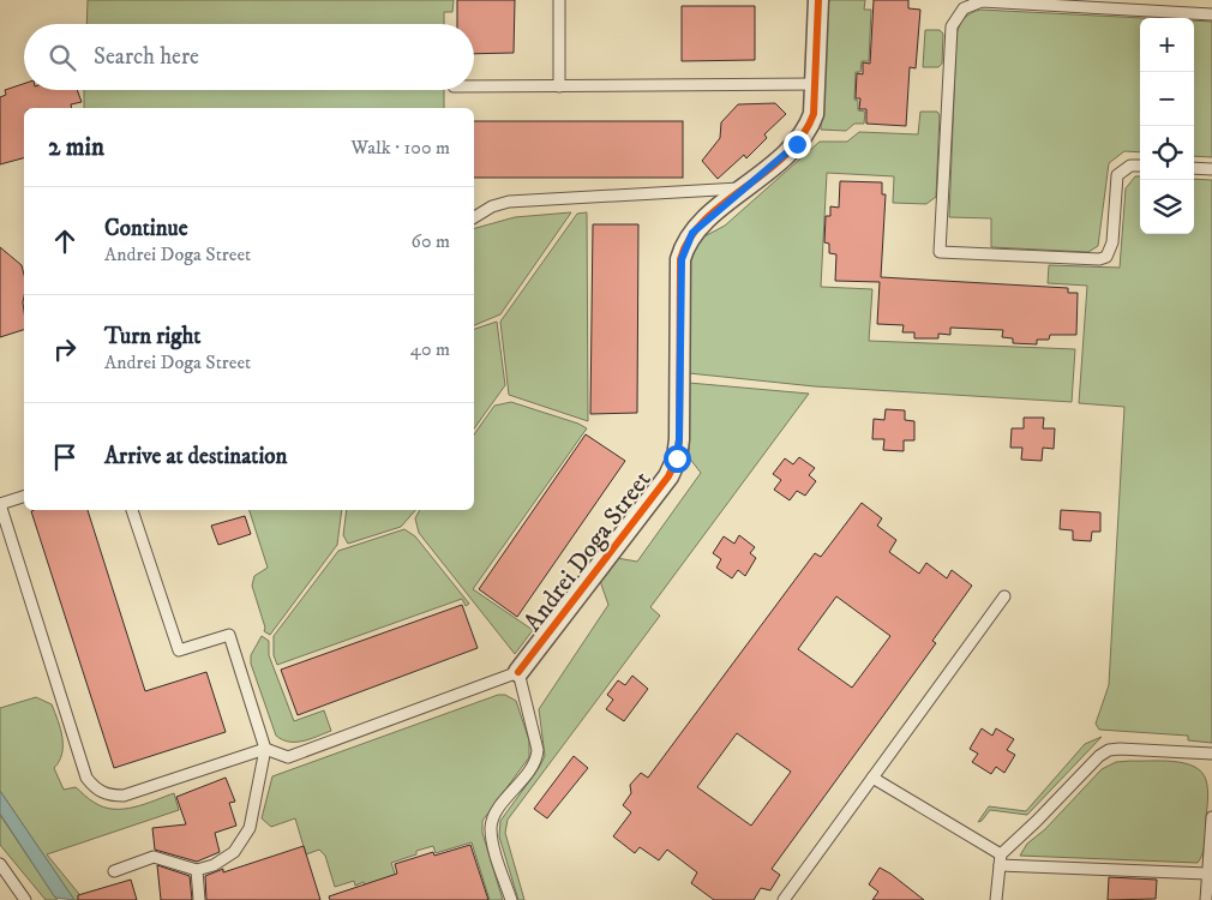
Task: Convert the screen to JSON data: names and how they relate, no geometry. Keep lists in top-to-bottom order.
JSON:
{
  "streets": {
    "street": ["Andrei Doga Street"]
  },
  "page": {
    "map_buttons": ["+", "−"],
    "search": "Search here",
    "heading": ["2 min", "Walk · 100 m"],
    "list": [
      ["Continue", "Andrei Doga Street", "60 m"],
      ["Turn right", "Andrei Doga Street", "40 m"],
      "Arrive at destination"
    ]
  }
}
